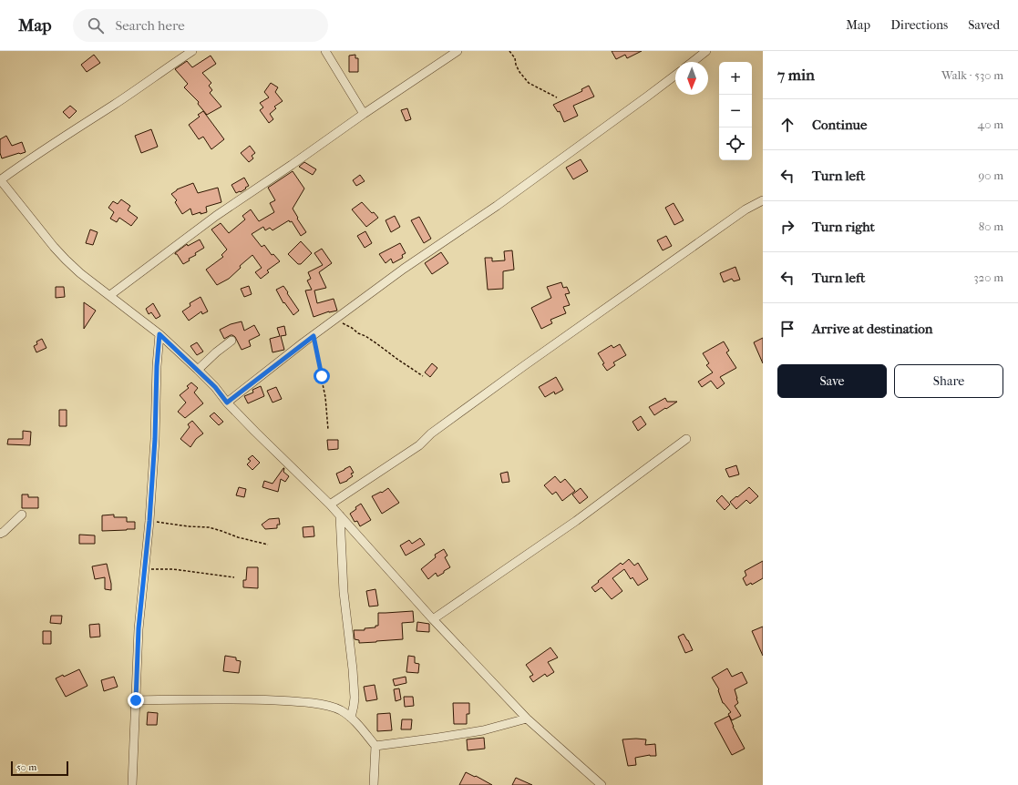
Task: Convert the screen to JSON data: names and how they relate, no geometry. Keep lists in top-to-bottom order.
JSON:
{
  "scale_bar": "50 m",
  "north": "bottom",
  "page": {
    "header": "Map",
    "search": "Search here",
    "nav": ["Map", "Directions", "Saved"],
    "heading": ["7 min", "Walk · 530 m"],
    "map_buttons": ["+", "−"],
    "list": [
      ["Continue", "40 m"],
      ["Turn left", "90 m"],
      ["Turn right", "80 m"],
      ["Turn left", "320 m"],
      "Arrive at destination"
    ],
    "buttons": ["Save", "Share"],
    "scale": "50 m"
  }
}
